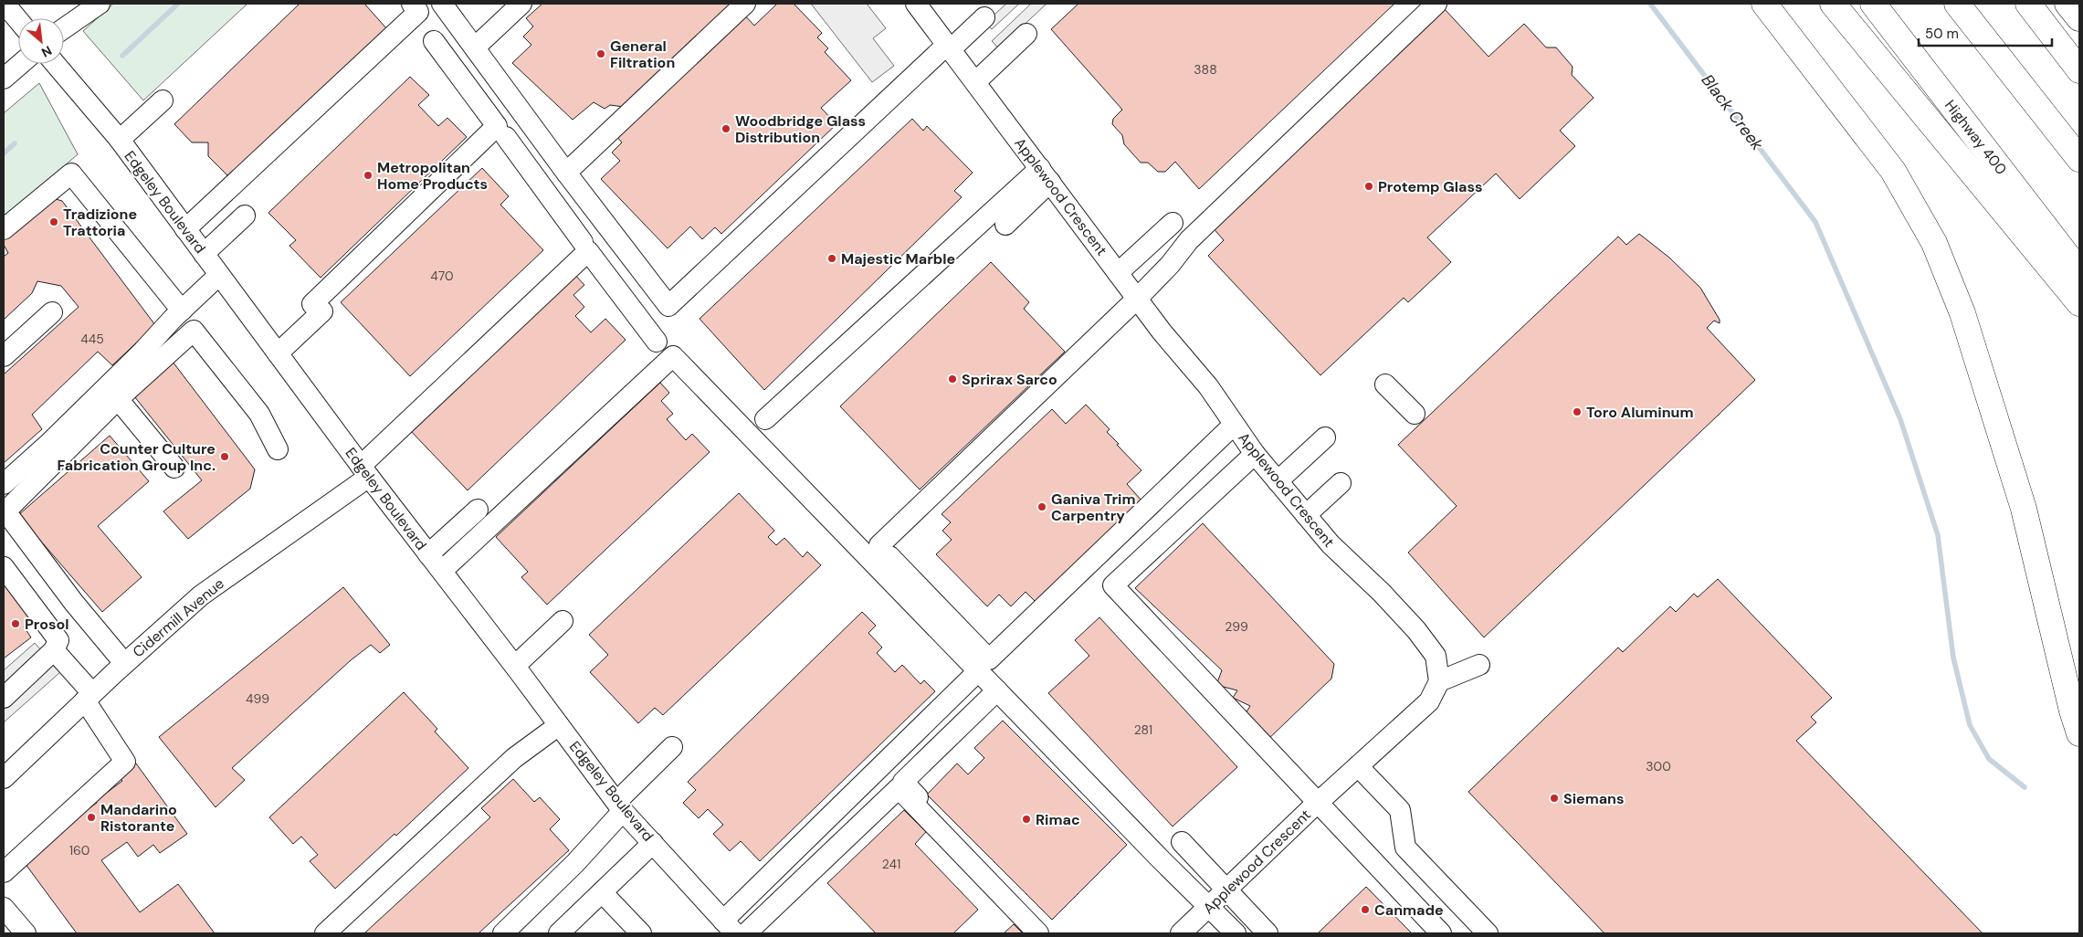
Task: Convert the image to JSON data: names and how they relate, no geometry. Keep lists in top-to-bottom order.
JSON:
{
  "streets": {
    "highway": ["Highway 400"],
    "street": ["Applewood Crescent", "Edgeley Boulevard", "Cidermill Avenue"]
  },
  "crossings": [
    ["Edgeley Boulevard", "Cidermill Avenue"]
  ],
  "water": ["Black Creek"],
  "places": [
    "General Filtration",
    "Woodbridge Glass Distribution",
    "Metropolitan Home Products",
    "Protemp Glass",
    "Tradizione Trattoria",
    "Majestic Marble",
    "Sprirax Sarco",
    "Toro Aluminum",
    "Counter Culture Fabrication Group Inc.",
    "Ganiva Trim Carpentry",
    "Prosol",
    "Siemans",
    "Mandarino Ristorante",
    "Rimac",
    "Canmade"
  ],
  "house_numbers": [
    "388",
    "470",
    "445",
    "299",
    "499",
    "281",
    "300",
    "160",
    "241"
  ],
  "scale_bar": "50 m",
  "north": "bottom right"
}
